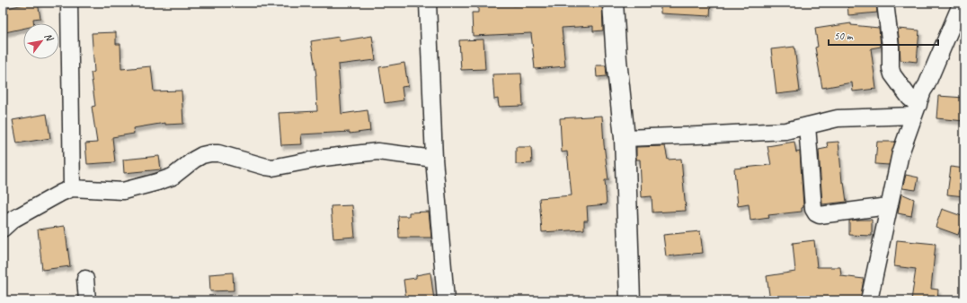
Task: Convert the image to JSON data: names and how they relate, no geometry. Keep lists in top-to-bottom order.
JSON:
{
  "scale_bar": "50 m",
  "north": "top right"
}
